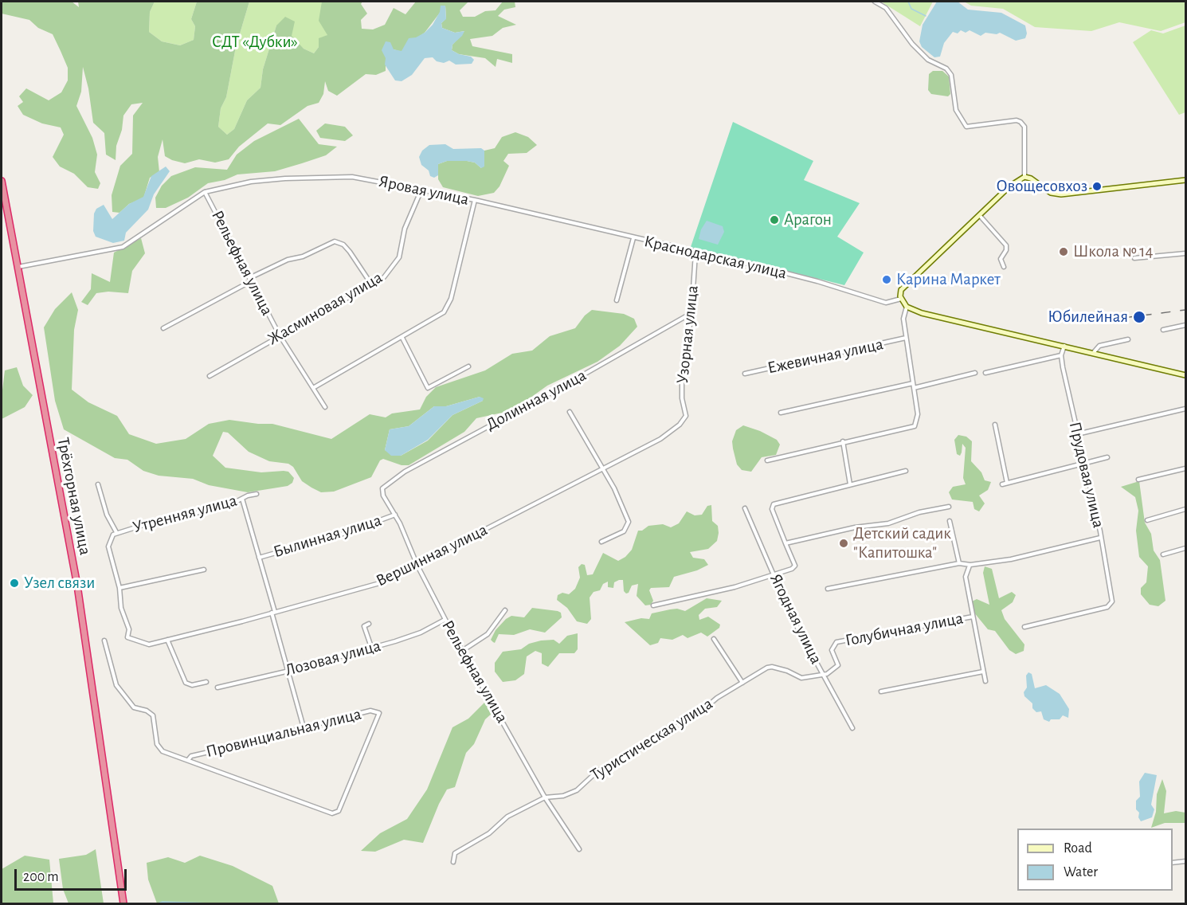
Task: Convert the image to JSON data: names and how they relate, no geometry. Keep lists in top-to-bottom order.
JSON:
{
  "streets": {
    "highway": ["Трёхгорная улица"],
    "street": [
      "Яровая улица",
      "Краснодарская улица",
      "Рельефная улица",
      "Жасминовая улица",
      "Узорная улица",
      "Ежевичная улица",
      "Долинная улица",
      "Прудовая улица",
      "Утренняя улица",
      "Былинная улица",
      "Вершинная улица",
      "Ягодная улица",
      "Голубичная улица",
      "Лозовая улица",
      "Провинциальная улица",
      "Туристическая улица"
    ]
  },
  "crossings": [
    ["Яровая улица", "Краснодарская улица"],
    ["Яровая улица", "Рельефная улица"],
    ["Яровая улица", "Жасминовая улица"],
    ["Краснодарская улица", "Узорная улица"],
    ["Рельефная улица", "Жасминовая улица"],
    ["Рельефная улица", "Долинная улица"],
    ["Рельефная улица", "Былинная улица"],
    ["Рельефная улица", "Вершинная улица"],
    ["Рельефная улица", "Лозовая улица"],
    ["Рельефная улица", "Туристическая улица"],
    ["Узорная улица", "Долинная улица"],
    ["Узорная улица", "Вершинная улица"],
    ["Ягодная улица", "Голубичная улица"],
    ["Ягодная улица", "Туристическая улица"],
    ["Голубичная улица", "Туристическая улица"]
  ],
  "parks": ["СДТ «Дубки»"],
  "places": [
    "Овощесовхоз",
    "Арагон",
    "Школа № 14",
    "Карина Маркет",
    "Юбилейная",
    "Детский садик \"Капитошка\"",
    "Узел связи"
  ],
  "legend": ["Road", "Water"],
  "scale_bar": "200 m"
}
